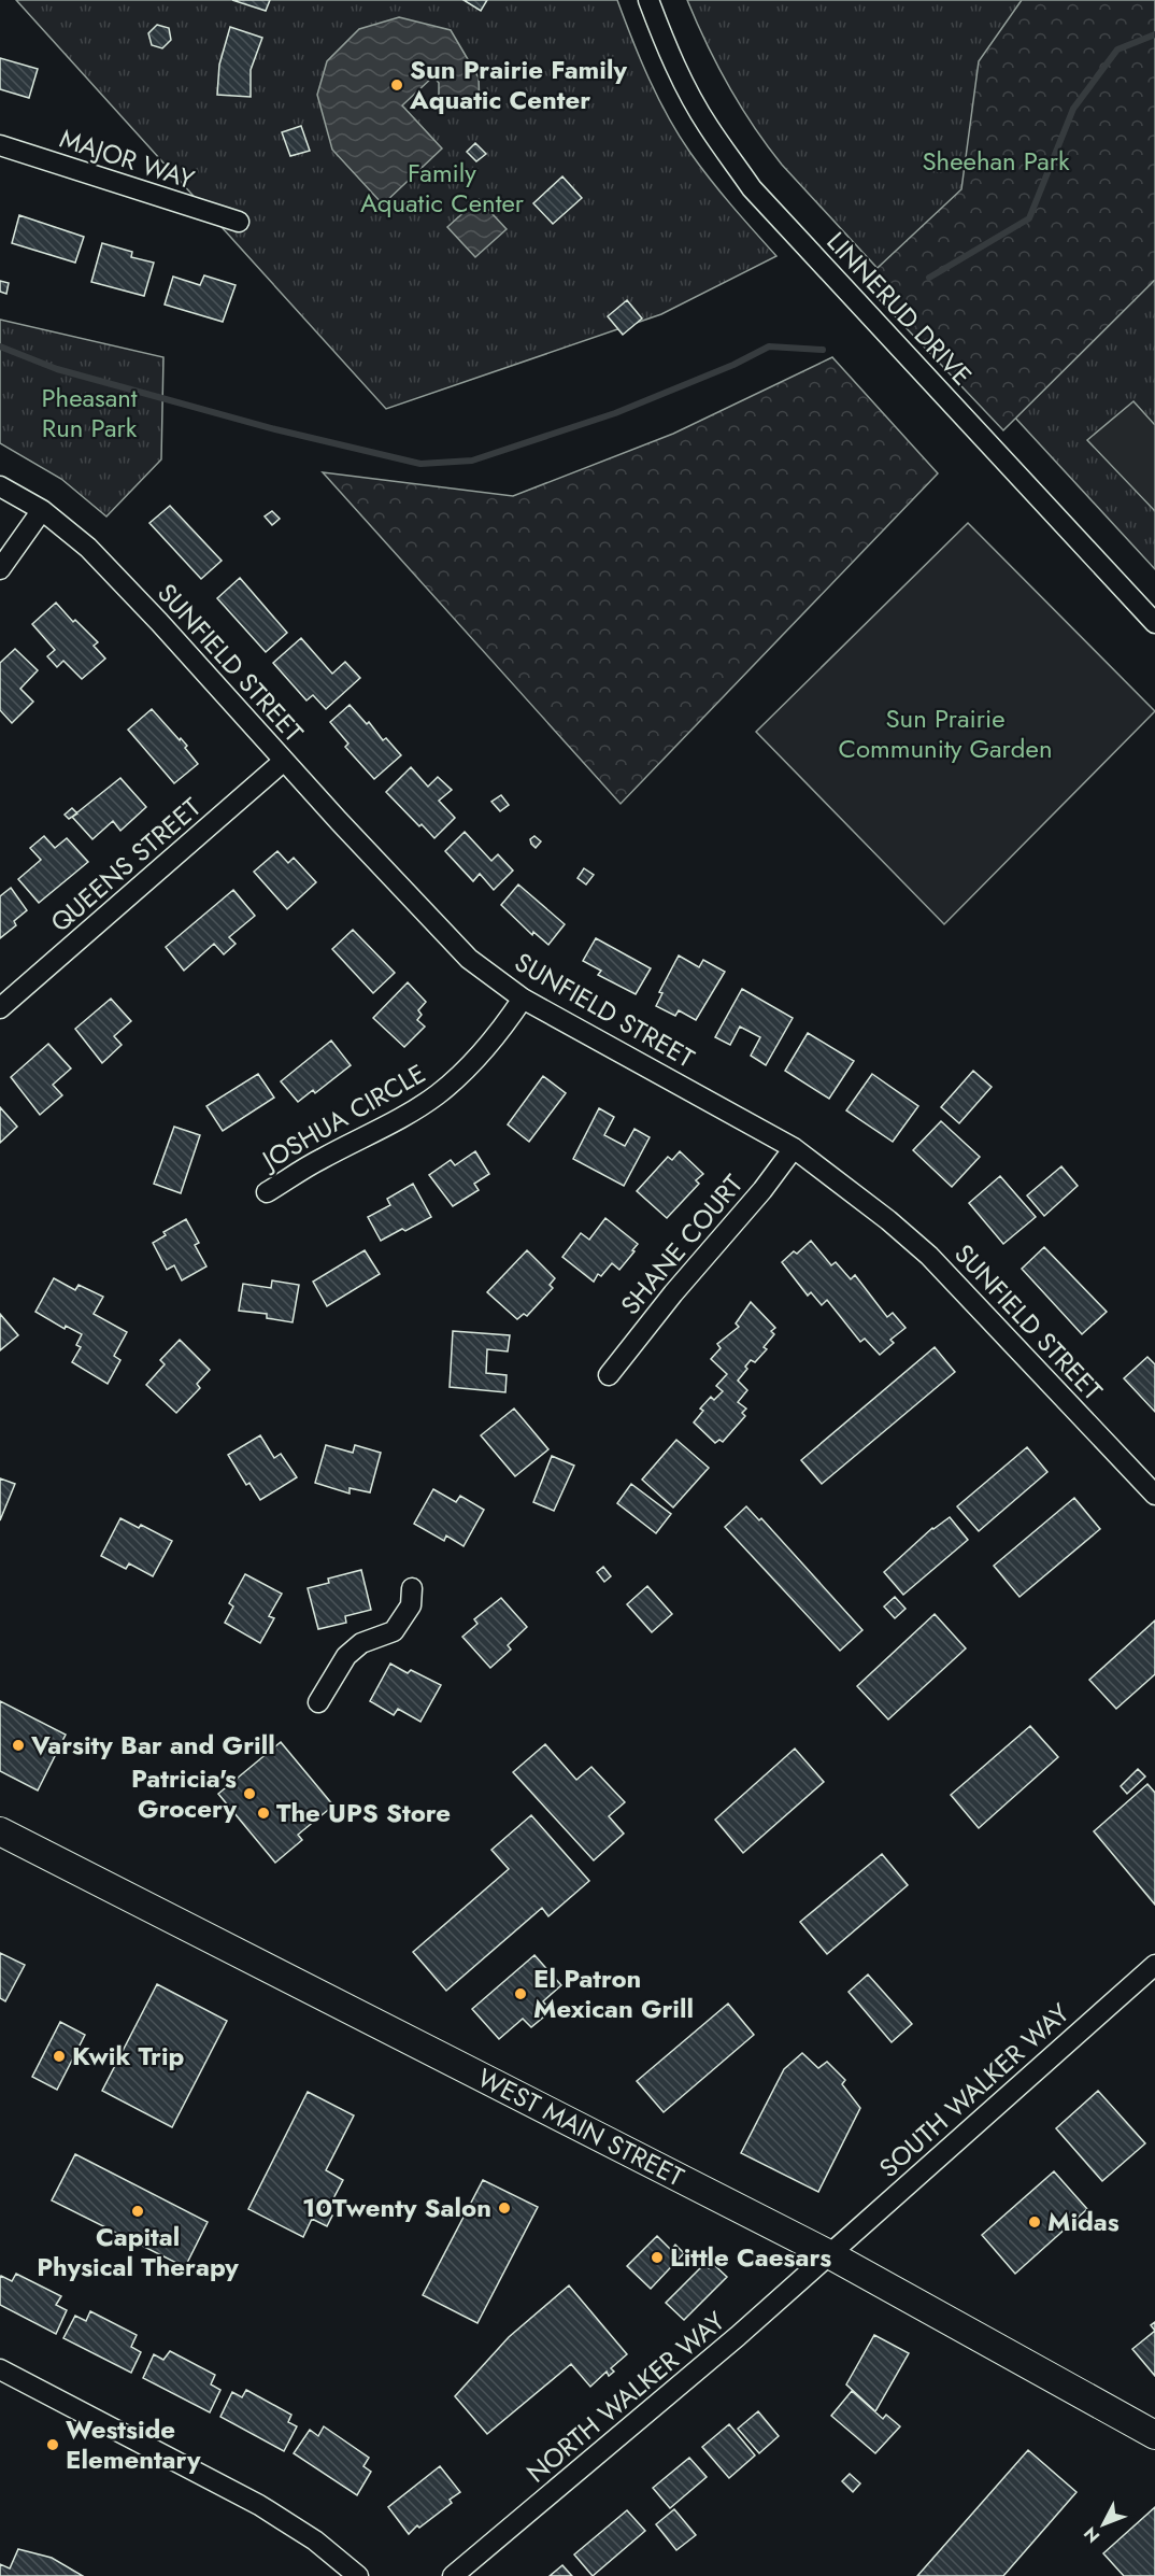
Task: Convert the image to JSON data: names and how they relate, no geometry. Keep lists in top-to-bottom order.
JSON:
{
  "streets": {
    "main road": ["WEST MAIN STREET"],
    "street": [
      "MAJOR WAY",
      "LINNERUD DRIVE",
      "SUNFIELD STREET",
      "QUEENS STREET",
      "JOSHUA CIRCLE",
      "SHANE COURT",
      "SOUTH WALKER WAY",
      "NORTH WALKER WAY"
    ]
  },
  "crossings": [
    ["SUNFIELD STREET", "QUEENS STREET"],
    ["SUNFIELD STREET", "JOSHUA CIRCLE"],
    ["SUNFIELD STREET", "SHANE COURT"],
    ["SOUTH WALKER WAY", "WEST MAIN STREET"],
    ["SOUTH WALKER WAY", "NORTH WALKER WAY"],
    ["WEST MAIN STREET", "NORTH WALKER WAY"]
  ],
  "parks": [
    "Sheehan Park",
    "Family Aquatic Center",
    "Pheasant Run Park",
    "Sun Prairie Community Garden"
  ],
  "places": [
    "Sun Prairie Family Aquatic Center",
    "Varsity Bar and Grill",
    "Patricia's Grocery",
    "The UPS Store",
    "El Patron Mexican Grill",
    "Kwik Trip",
    "10Twenty Salon",
    "Capital Physical Therapy",
    "Midas",
    "Little Caesars",
    "Westside Elementary"
  ],
  "north": "bottom left"
}
